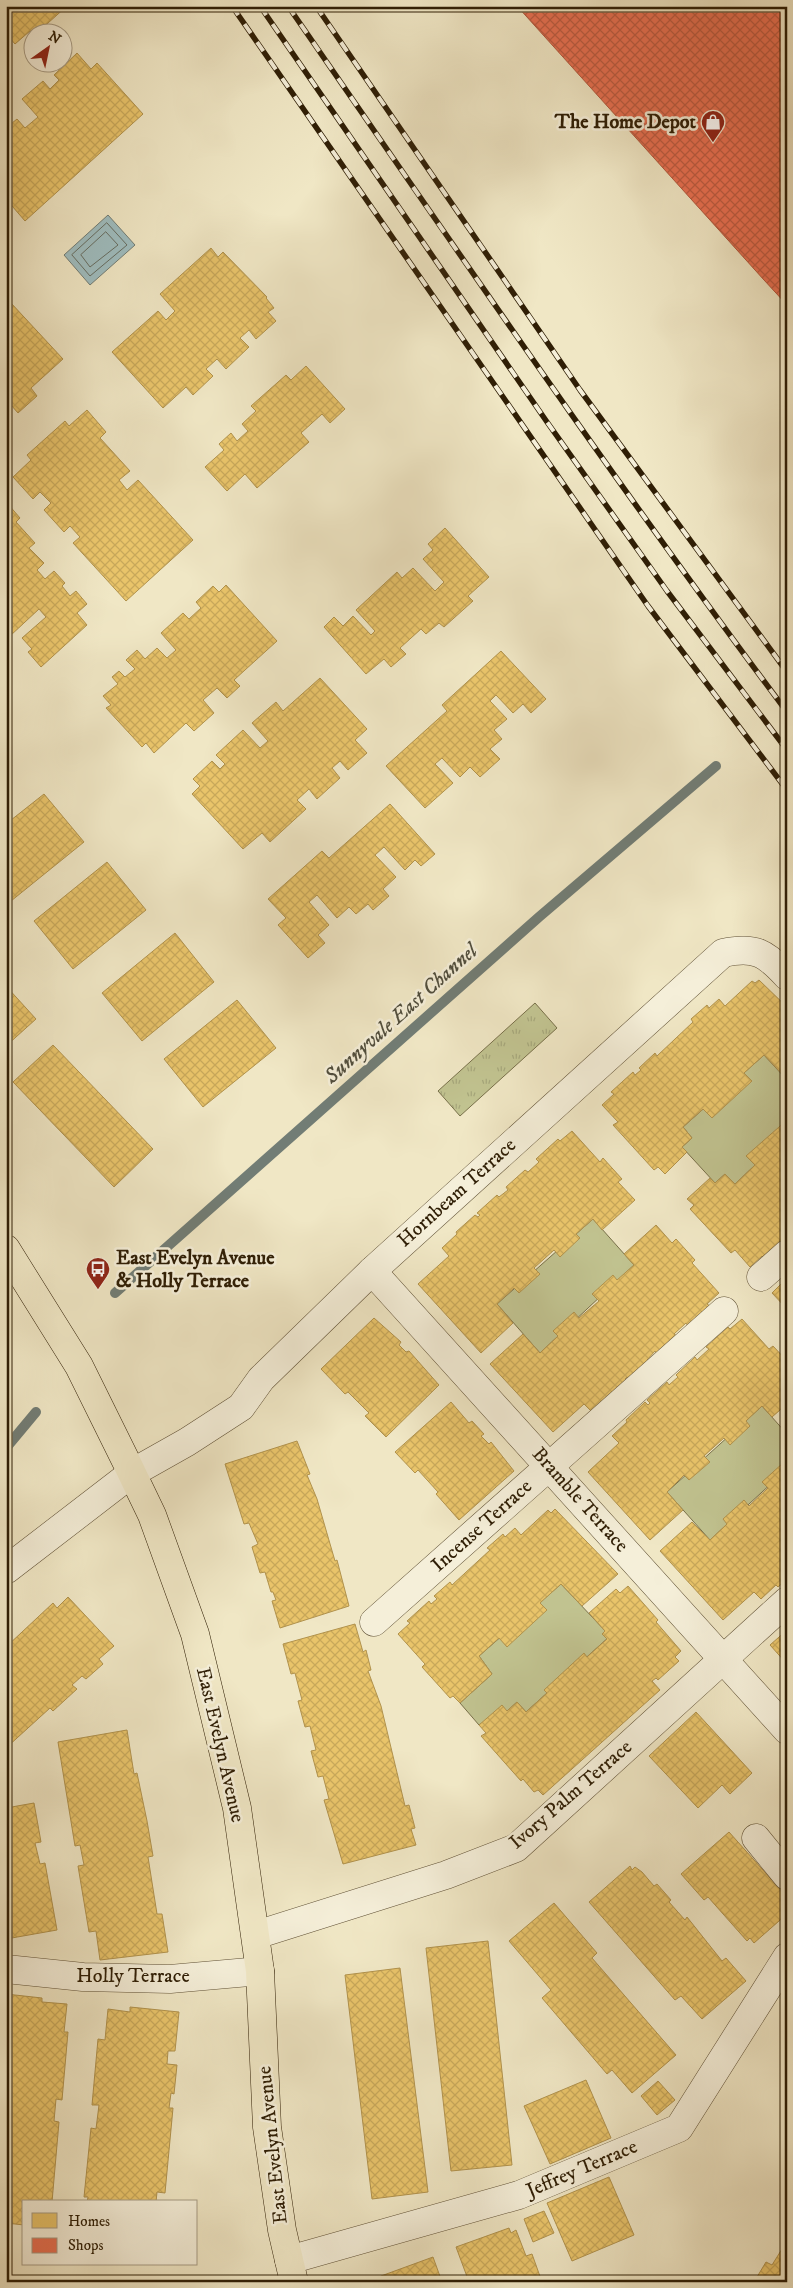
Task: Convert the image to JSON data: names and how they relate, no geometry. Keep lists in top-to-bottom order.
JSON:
{
  "streets": {
    "main road": ["East Evelyn Avenue"],
    "street": [
      "Hornbeam Terrace",
      "Bramble Terrace",
      "Incense Terrace",
      "Ivory Palm Terrace",
      "Holly Terrace",
      "Jeffrey Terrace"
    ]
  },
  "crossings": [
    ["Hornbeam Terrace", "Bramble Terrace"],
    ["Hornbeam Terrace", "East Evelyn Avenue"],
    ["Bramble Terrace", "Incense Terrace"],
    ["Bramble Terrace", "Ivory Palm Terrace"],
    ["East Evelyn Avenue", "Ivory Palm Terrace"],
    ["East Evelyn Avenue", "Holly Terrace"],
    ["East Evelyn Avenue", "Jeffrey Terrace"]
  ],
  "water": ["Sunnyvale East Channel"],
  "places": {
    "shop": ["The Home Depot"],
    "bus stop": ["East Evelyn Avenue & Holly Terrace"]
  },
  "legend": ["Homes", "Shops"],
  "north": "top right"
}
